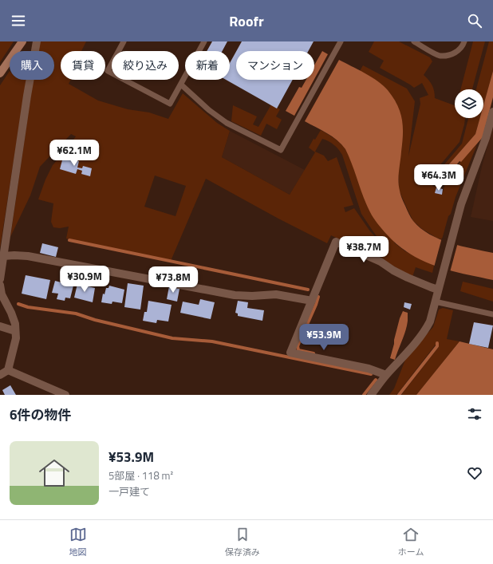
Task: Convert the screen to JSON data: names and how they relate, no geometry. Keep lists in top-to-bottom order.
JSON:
{
  "page": {
    "header": "Roofr",
    "chip": [
      "購入",
      "賃貸",
      "絞り込み",
      "新着",
      "マンション"
    ],
    "price": [
      "¥62.1M",
      "¥64.3M",
      "¥38.7M",
      "¥30.9M",
      "¥73.8M",
      "¥53.9M"
    ],
    "heading": "6件の物件",
    "list": [
      {
        "name": "¥53.9M",
        "note": "5部屋 · 118 m² · 一戸建て"
      }
    ],
    "tabs": ["地図", "保存済み", "ホーム"]
  }
}
